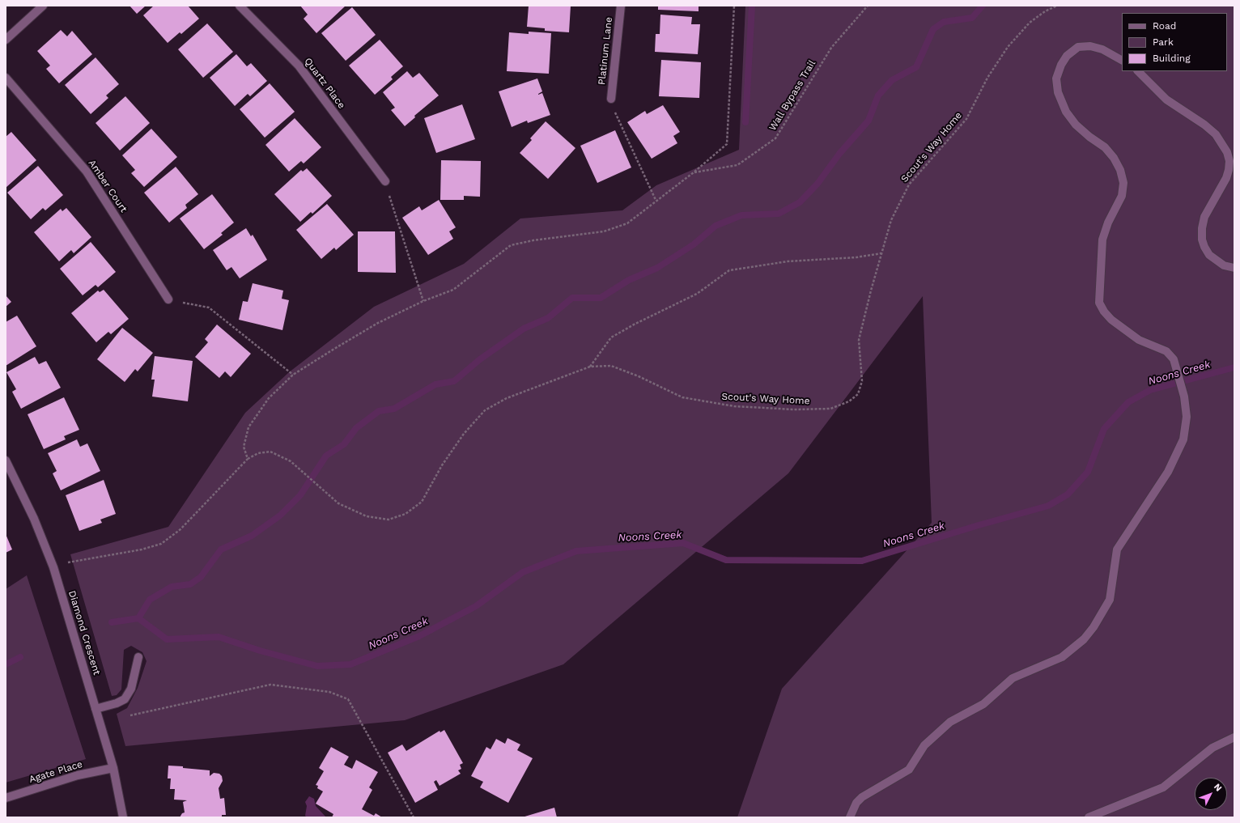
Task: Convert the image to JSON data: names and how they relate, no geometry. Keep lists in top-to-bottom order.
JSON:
{
  "streets": {
    "street": [
      "Platinum Lane",
      "Quartz Place",
      "Amber Court",
      "Diamond Crescent",
      "Agate Place"
    ],
    "path": ["Wall Bypass Trail", "Scout's Way Home"]
  },
  "crossings": [
    ["Diamond Crescent", "Agate Place"]
  ],
  "water": ["Noons Creek"],
  "legend": ["Road", "Park", "Building"],
  "north": "top right"
}
